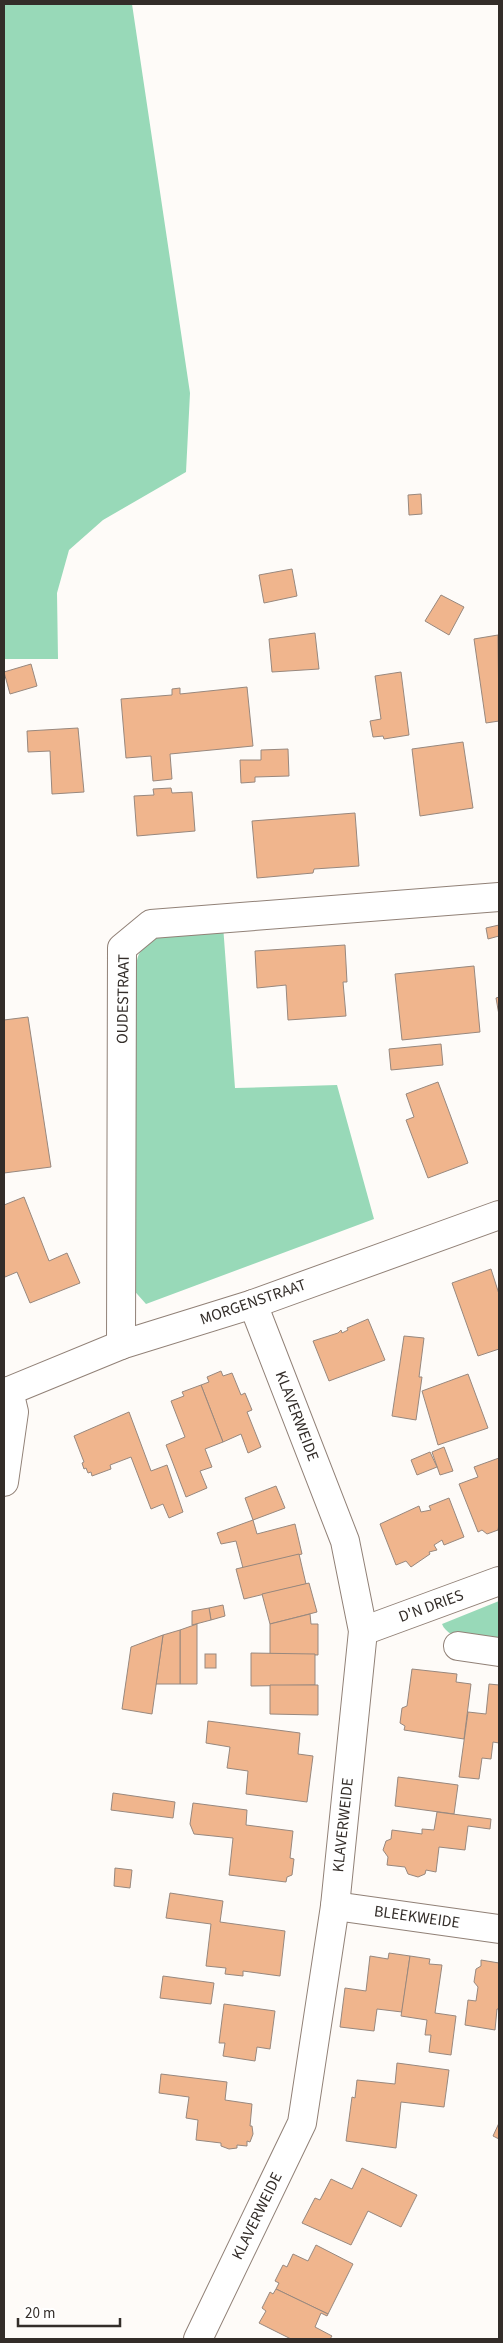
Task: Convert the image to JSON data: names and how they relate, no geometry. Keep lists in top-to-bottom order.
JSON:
{
  "streets": {
    "street": [
      "OUDESTRAAT",
      "MORGENSTRAAT",
      "KLAVERWEIDE",
      "D'N DRIES",
      "BLEEKWEIDE"
    ]
  },
  "crossings": [
    ["OUDESTRAAT", "MORGENSTRAAT"],
    ["MORGENSTRAAT", "KLAVERWEIDE"],
    ["KLAVERWEIDE", "D'N DRIES"],
    ["KLAVERWEIDE", "BLEEKWEIDE"]
  ],
  "scale_bar": "20 m"
}
